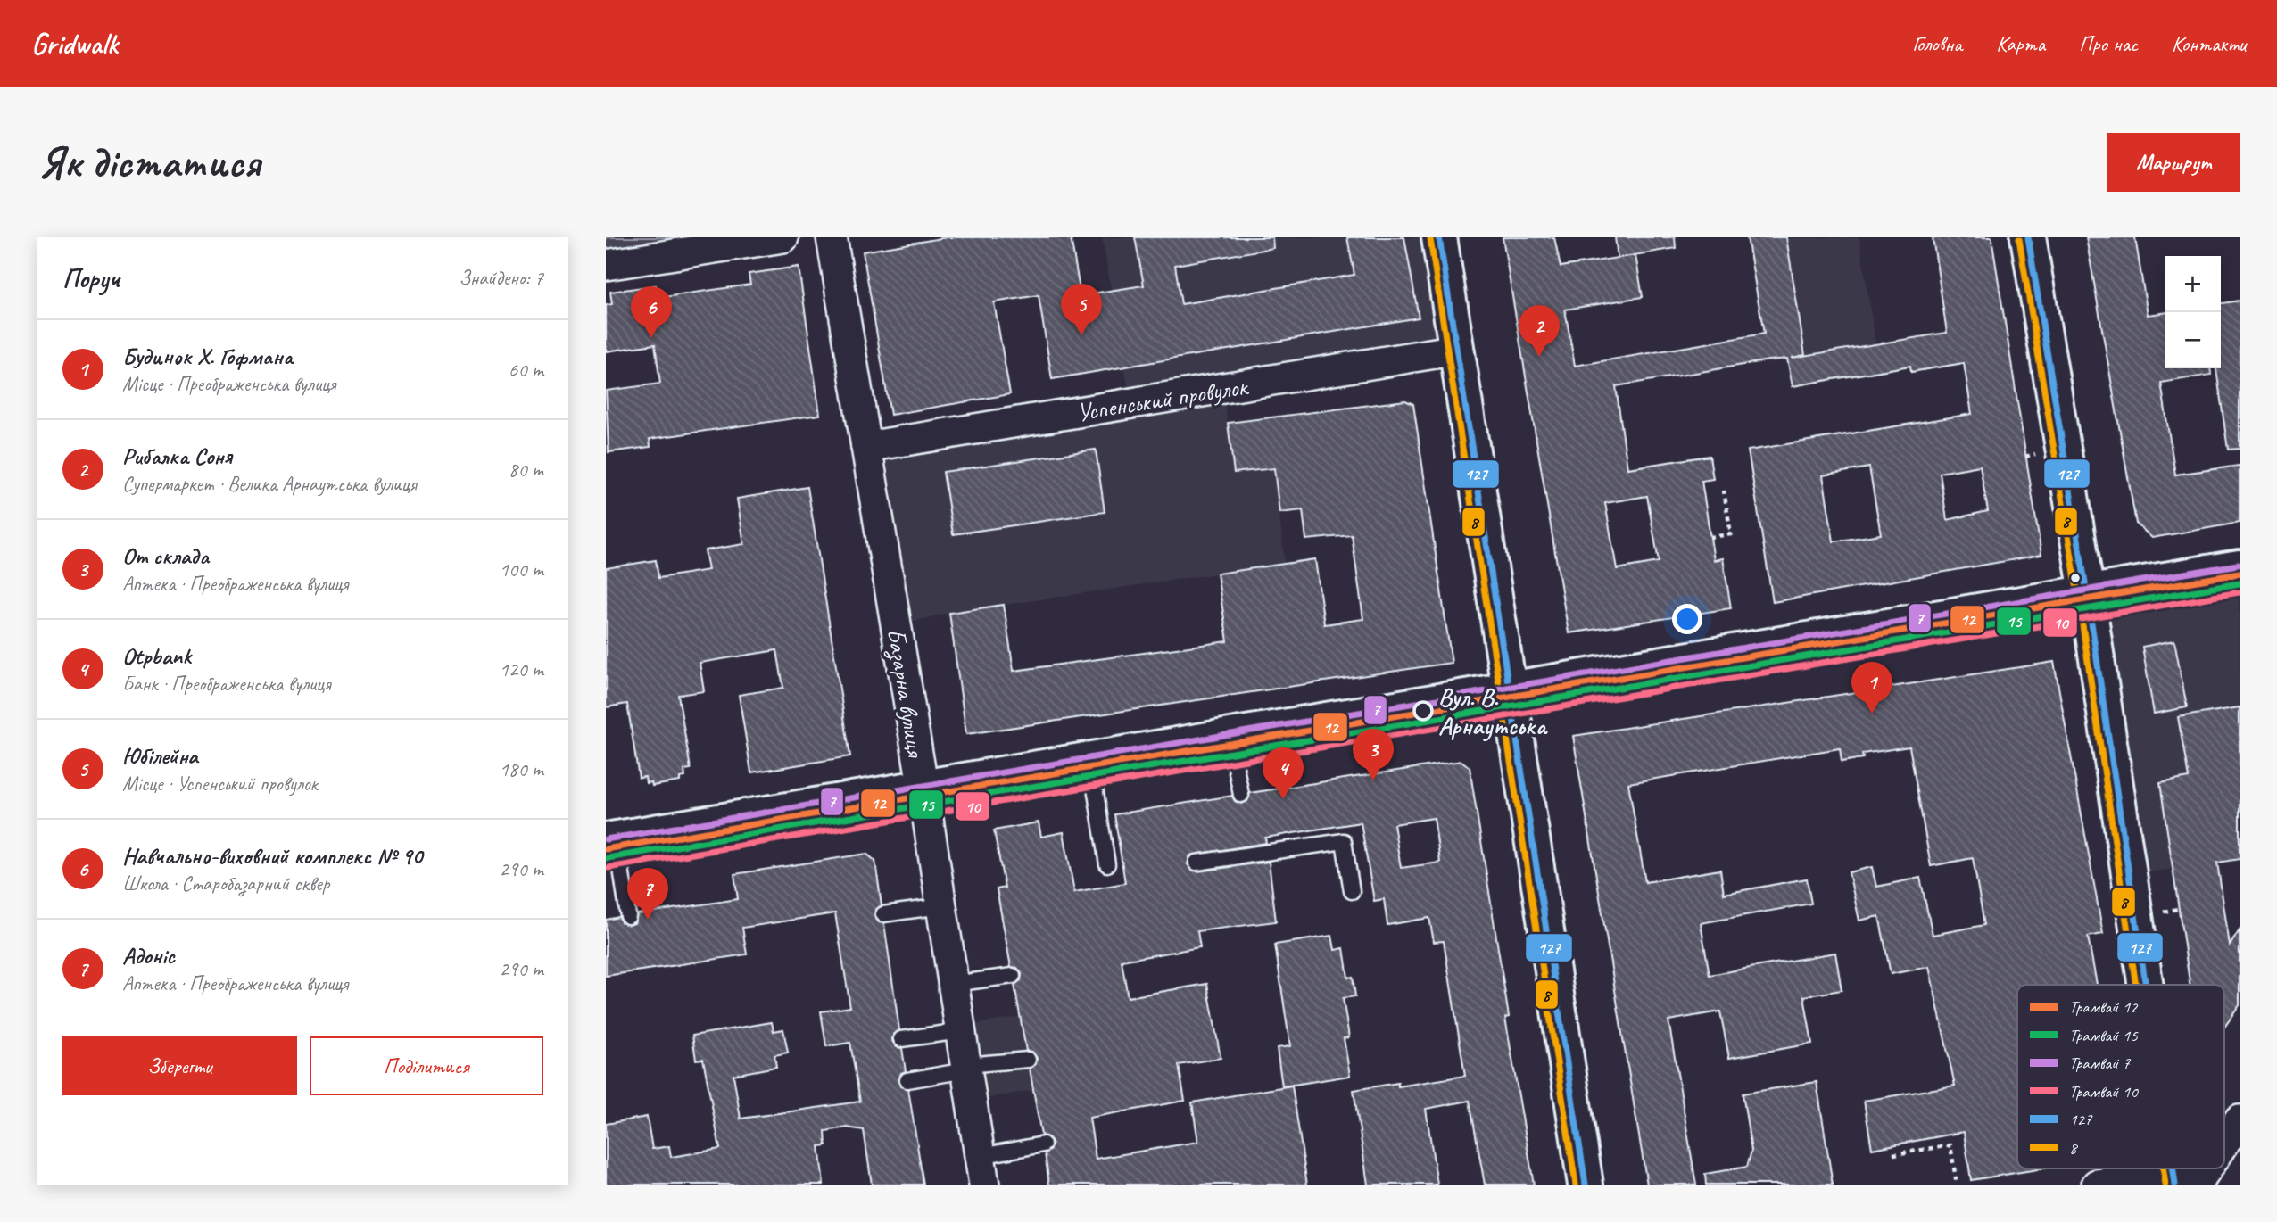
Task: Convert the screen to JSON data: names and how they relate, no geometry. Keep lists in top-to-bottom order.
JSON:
{
  "streets": {
    "street": ["Успенський провулок", "Базарна вулиця"]
  },
  "crossings": [
    ["Успенський провулок", "Базарна вулиця"]
  ],
  "places": ["Вул. В. Арнаутська"],
  "lines": [
    "transit line 127",
    "transit line 8",
    "tram line 7",
    "tram line 12",
    "tram line 15",
    "tram line 10"
  ],
  "legend": [
    "Трамвай 12",
    "Трамвай 15",
    "Трамвай 7",
    "Трамвай 10",
    "127",
    "8"
  ],
  "page": {
    "header": "Gridwalk",
    "nav": [
      "Головна",
      "Карта",
      "Про нас",
      "Контакти"
    ],
    "buttons": [
      "Маршрут",
      ["Зберегти", "Поділитися"]
    ],
    "title": "Як дістатися",
    "heading": ["Поруч", "Знайдено: 7"],
    "map_buttons": ["+", "−"],
    "pins": [
      "5",
      "6",
      "2",
      "1",
      "3",
      "4",
      "7"
    ],
    "list": [
      {
        "mark": "1",
        "name": "Будинок Х. Гофмана",
        "note": "Місце · Преображенська вулиця",
        "value": "60 m"
      },
      {
        "mark": "2",
        "name": "Рибалка Соня",
        "note": "Супермаркет · Велика Арнаутська вулиця",
        "value": "80 m"
      },
      {
        "mark": "3",
        "name": "От склада",
        "note": "Аптека · Преображенська вулиця",
        "value": "100 m"
      },
      {
        "mark": "4",
        "name": "Otpbank",
        "note": "Банк · Преображенська вулиця",
        "value": "120 m"
      },
      {
        "mark": "5",
        "name": "Юбілейна",
        "note": "Місце · Успенський провулок",
        "value": "180 m"
      },
      {
        "mark": "6",
        "name": "Навчально-виховний комплекс № 90",
        "note": "Школа · Старобазарний сквер",
        "value": "290 m"
      },
      {
        "mark": "7",
        "name": "Адоніс",
        "note": "Аптека · Преображенська вулиця",
        "value": "290 m"
      }
    ]
  }
}
